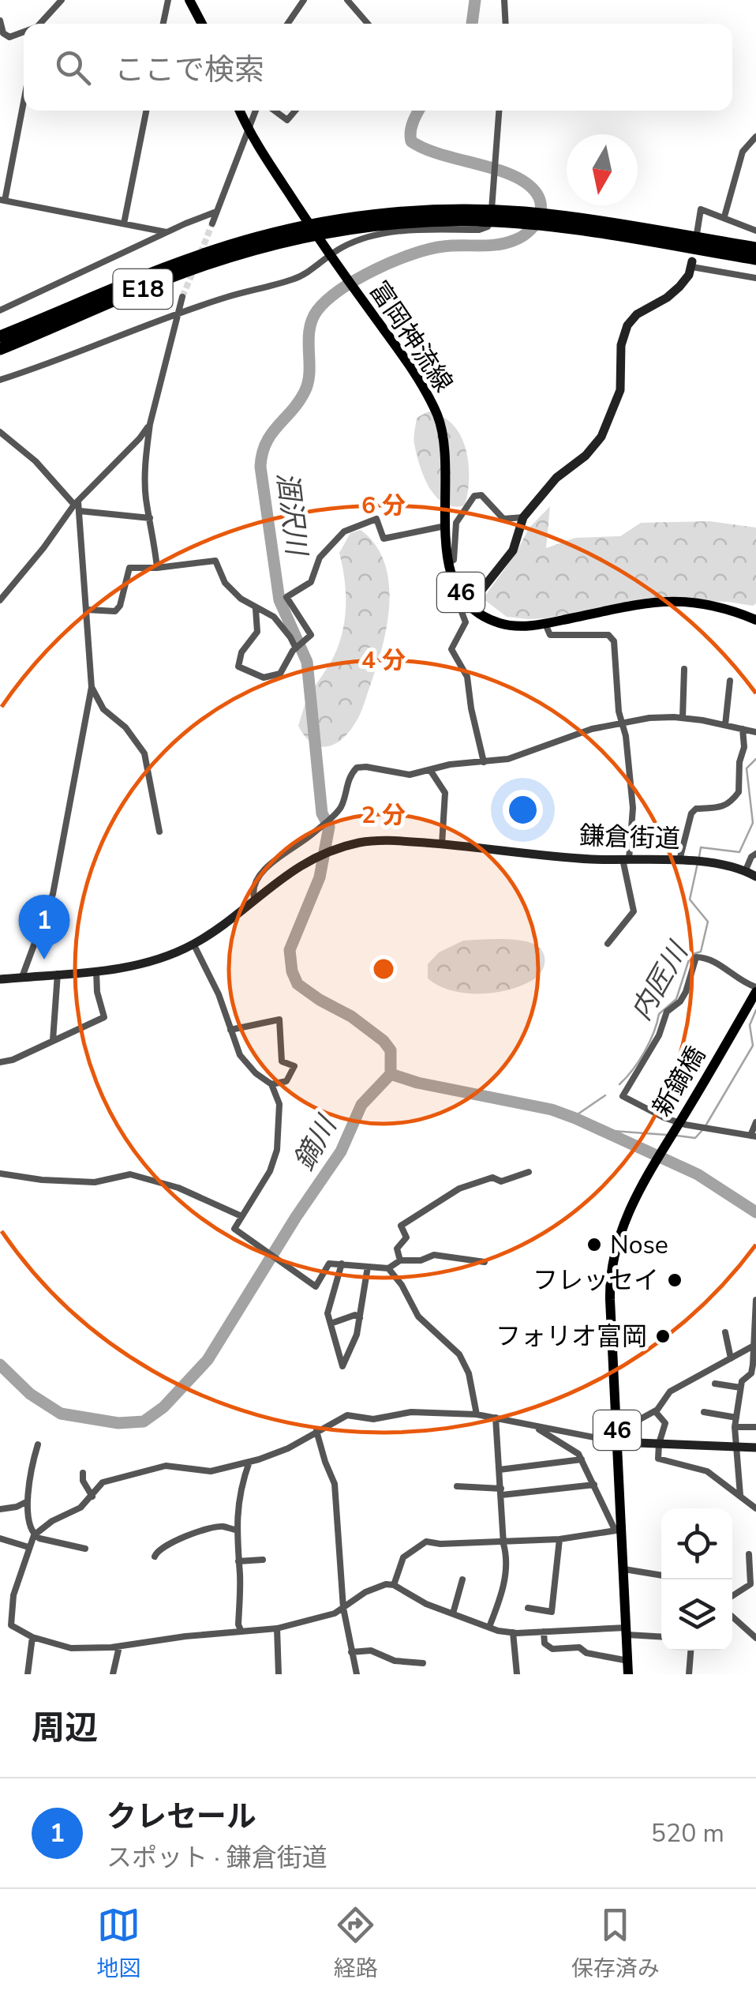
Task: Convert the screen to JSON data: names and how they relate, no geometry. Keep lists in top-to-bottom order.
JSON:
{
  "streets": {
    "highway": ["E18"],
    "main road": ["富岡神流線", "46", "新鏑橋"],
    "street": ["鎌倉街道"]
  },
  "crossings": [
    ["富岡神流線", "46"],
    ["46", "新鏑橋"]
  ],
  "water": ["涸沢川", "内匠川", "鏑川"],
  "places": ["Nose", "フレッセイ", "フォリオ富岡"],
  "north": "bottom",
  "page": {
    "search": "ここで検索",
    "pins": "1",
    "heading": "周辺",
    "list": [
      {
        "mark": "1",
        "name": "クレセール",
        "note": "スポット · 鎌倉街道",
        "value": "520 m"
      }
    ],
    "nav": ["地図", "経路", "保存済み"]
  },
  "rings": ["6 分", "4 分", "2 分"]
}
